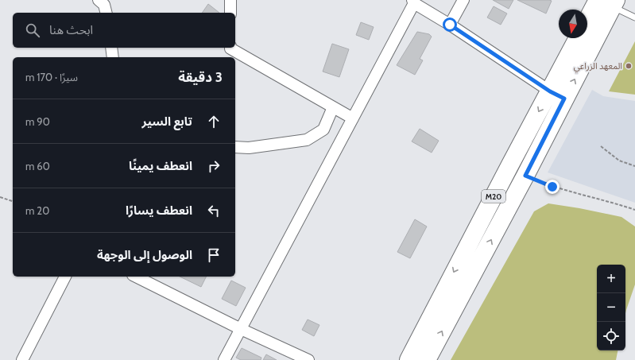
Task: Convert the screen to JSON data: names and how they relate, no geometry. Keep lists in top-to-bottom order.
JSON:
{
  "streets": {
    "main road": ["M20"]
  },
  "places": ["المعهد الزراعي"],
  "north": "bottom",
  "page": {
    "search": "ابحث هنا",
    "heading": ["3 دقيقة", "سيرًا · 170 m"],
    "list": [
      ["تابع السير", "90 m"],
      ["انعطف يمينًا", "60 m"],
      ["انعطف يسارًا", "20 m"],
      "الوصول إلى الوجهة"
    ],
    "map_buttons": ["+", "−"]
  }
}
